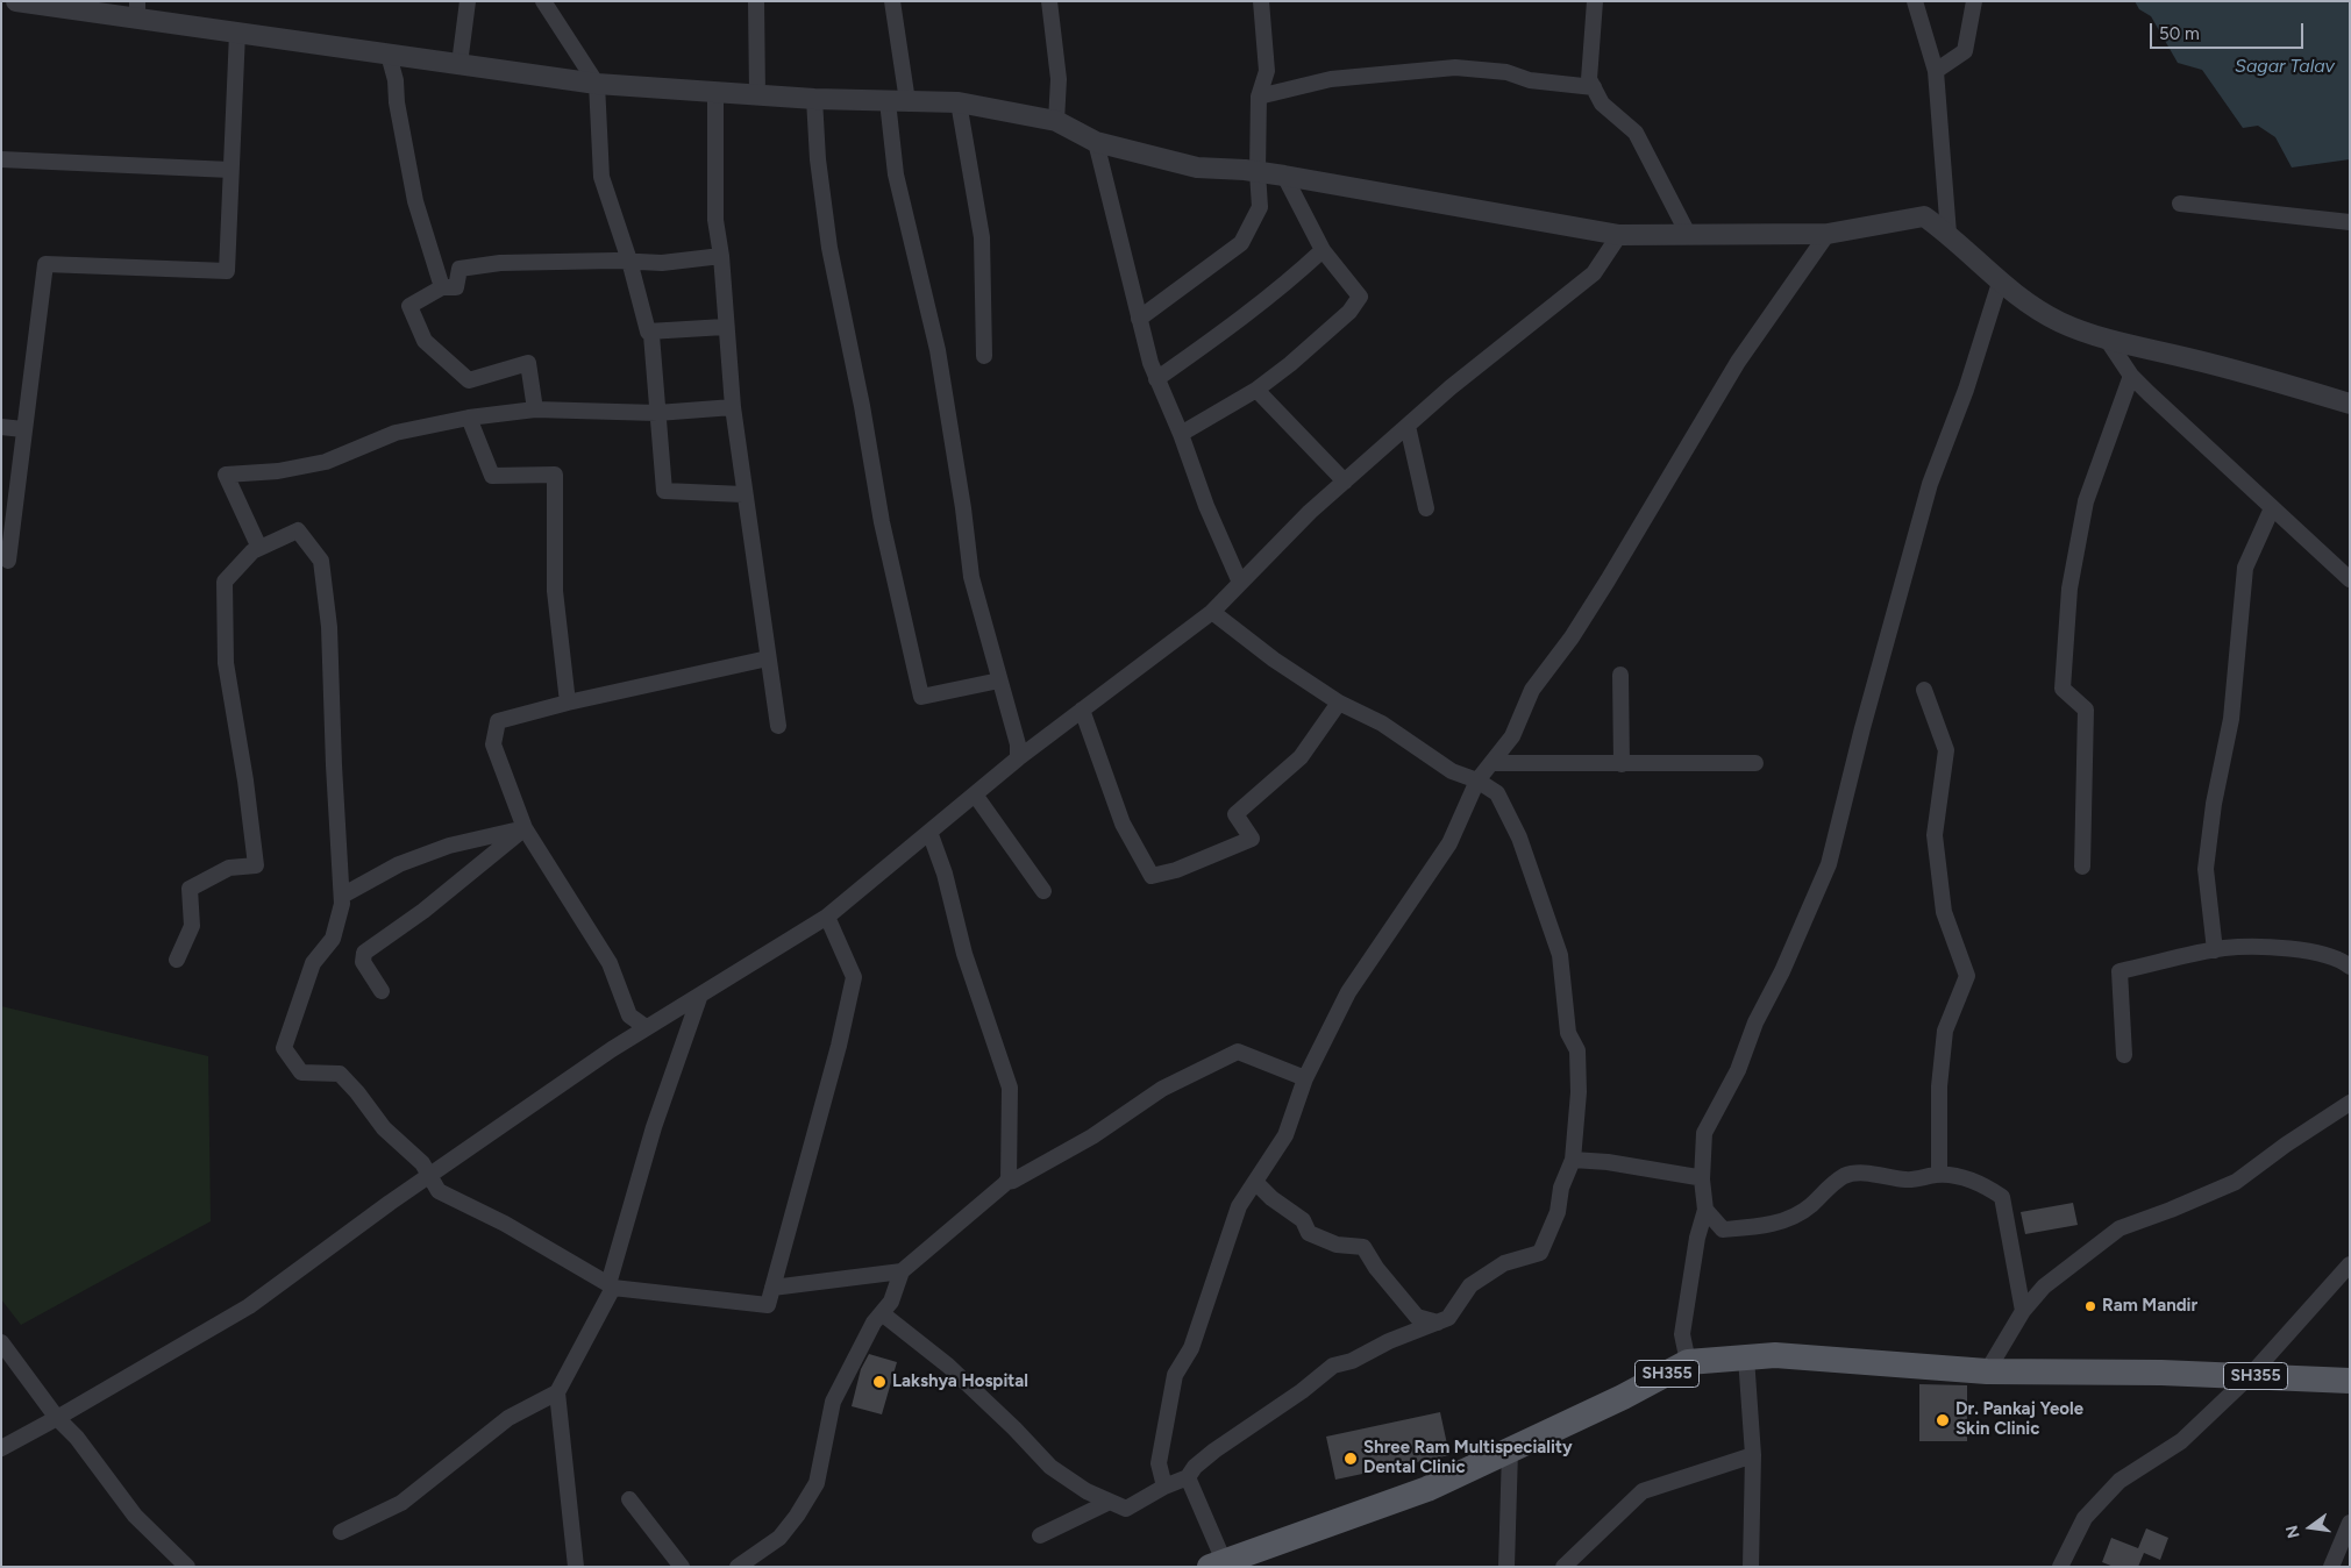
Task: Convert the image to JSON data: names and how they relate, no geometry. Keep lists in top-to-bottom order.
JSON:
{
  "streets": {
    "main road": ["SH355"]
  },
  "water": ["Sagar Talav"],
  "places": [
    "Ram Mandir",
    "Lakshya Hospital",
    "Dr. Pankaj Yeole Skin Clinic",
    "Shree Ram Multispeciality Dental Clinic"
  ],
  "scale_bar": "50 m",
  "north": "left"
}
